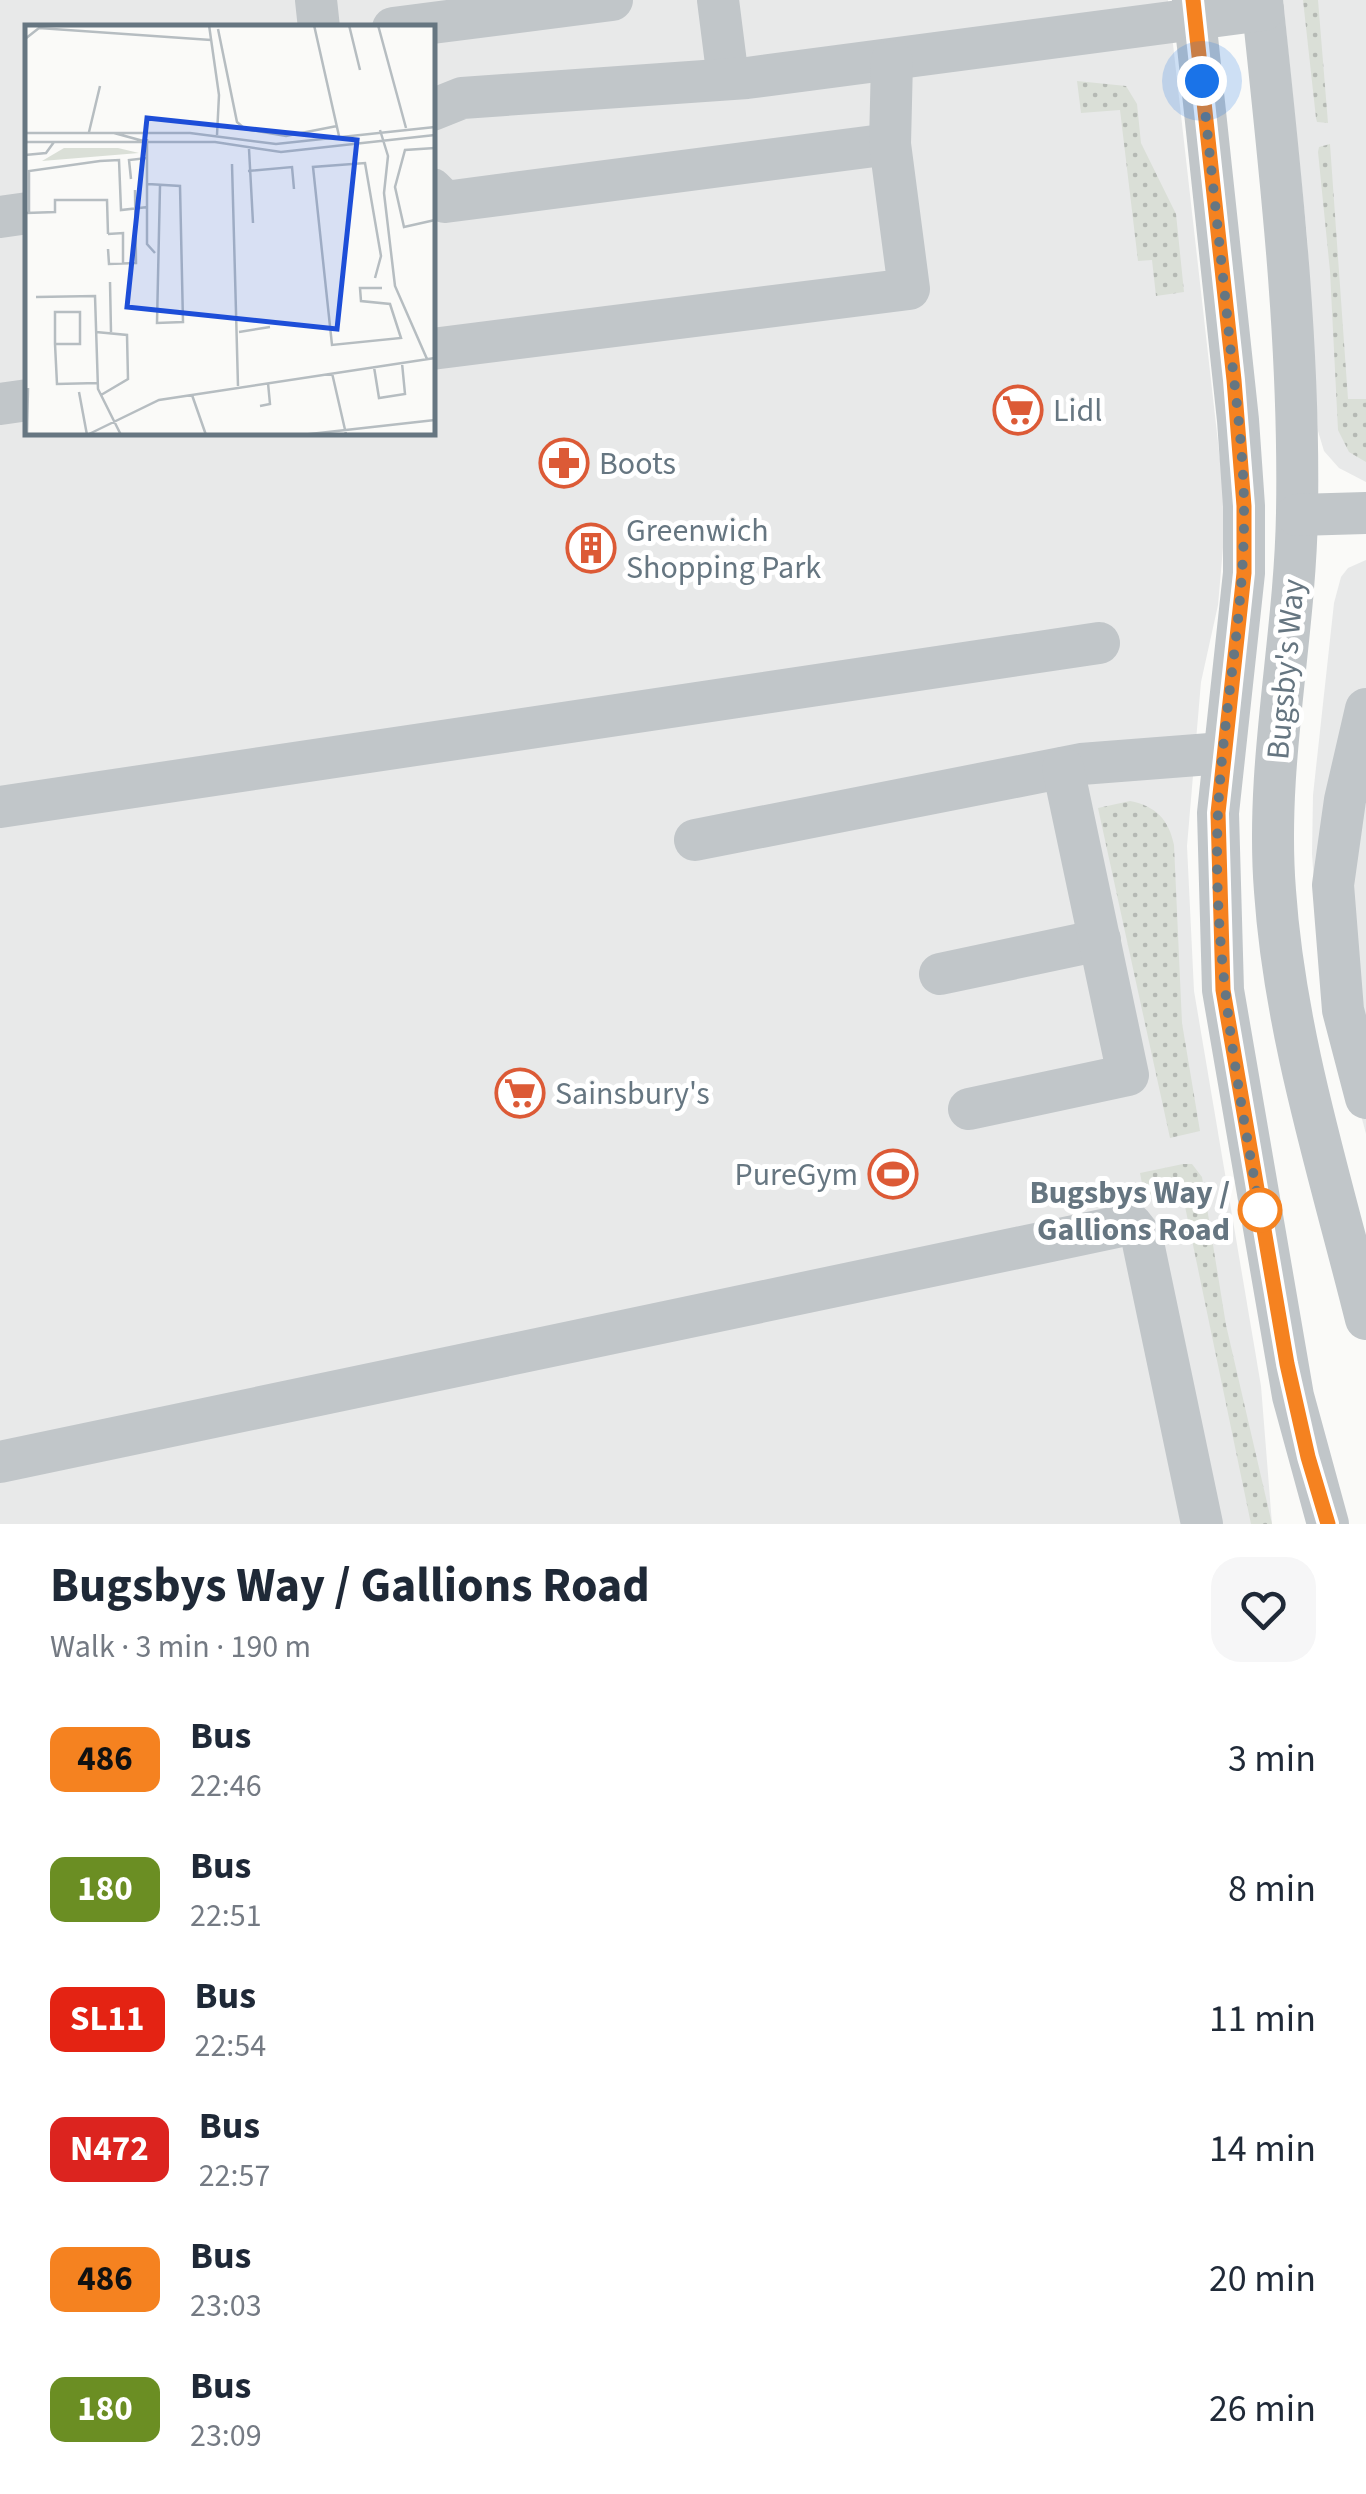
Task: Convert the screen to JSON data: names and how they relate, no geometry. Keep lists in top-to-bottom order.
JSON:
{
  "streets": {
    "street": ["Bugsby's Way"]
  },
  "places": {
    "supermarket": ["Lidl", "Sainsbury's"],
    "pharmacy": ["Boots"],
    "building": ["Greenwich Shopping Park"],
    "sports": ["PureGym"],
    "other": ["Bugsbys Way / Gallions Road"]
  },
  "lines": ["bus line 486"],
  "page": {
    "heading": ["Bugsbys Way / Gallions Road", "Walk · 3 min · 190 m"],
    "list": [
      {
        "mark": "486",
        "name": "Bus",
        "note": "22:46",
        "value": "3 min"
      },
      {
        "mark": "180",
        "name": "Bus",
        "note": "22:51",
        "value": "8 min"
      },
      {
        "mark": "SL11",
        "name": "Bus",
        "note": "22:54",
        "value": "11 min"
      },
      {
        "mark": "N472",
        "name": "Bus",
        "note": "22:57",
        "value": "14 min"
      },
      {
        "mark": "486",
        "name": "Bus",
        "note": "23:03",
        "value": "20 min"
      },
      {
        "mark": "180",
        "name": "Bus",
        "note": "23:09",
        "value": "26 min"
      }
    ]
  }
}
